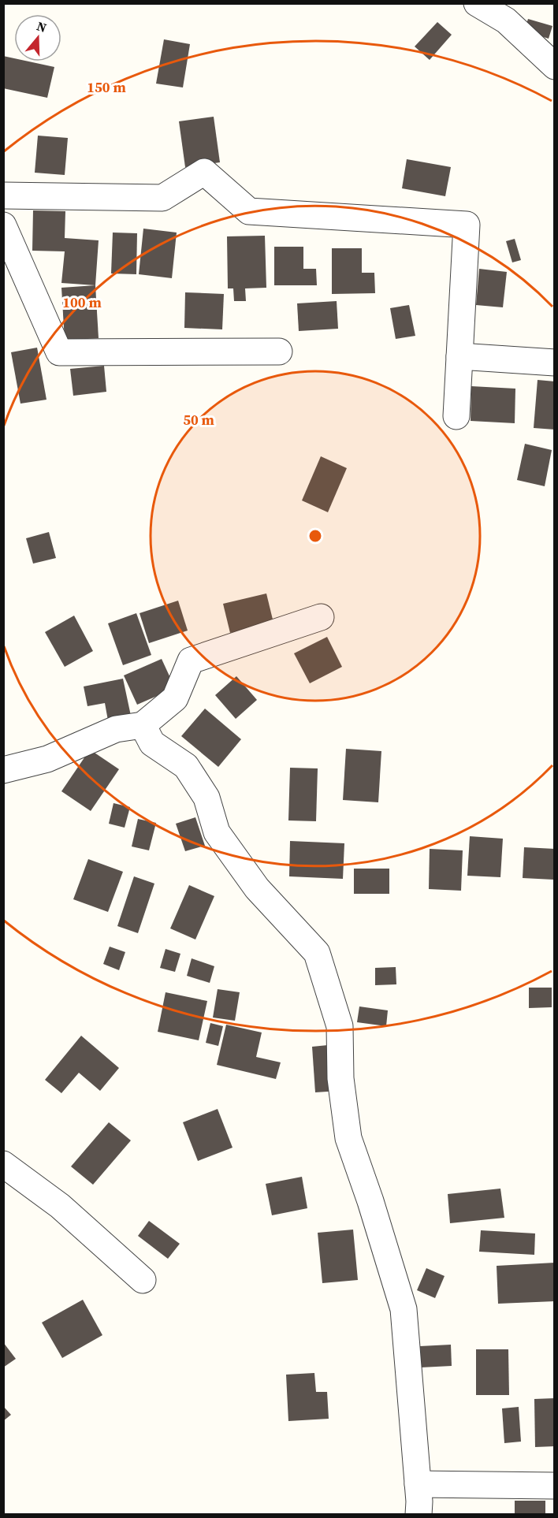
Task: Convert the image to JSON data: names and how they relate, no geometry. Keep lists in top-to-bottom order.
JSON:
{
  "north": "top",
  "rings": ["150 m", "100 m", "50 m"]
}
